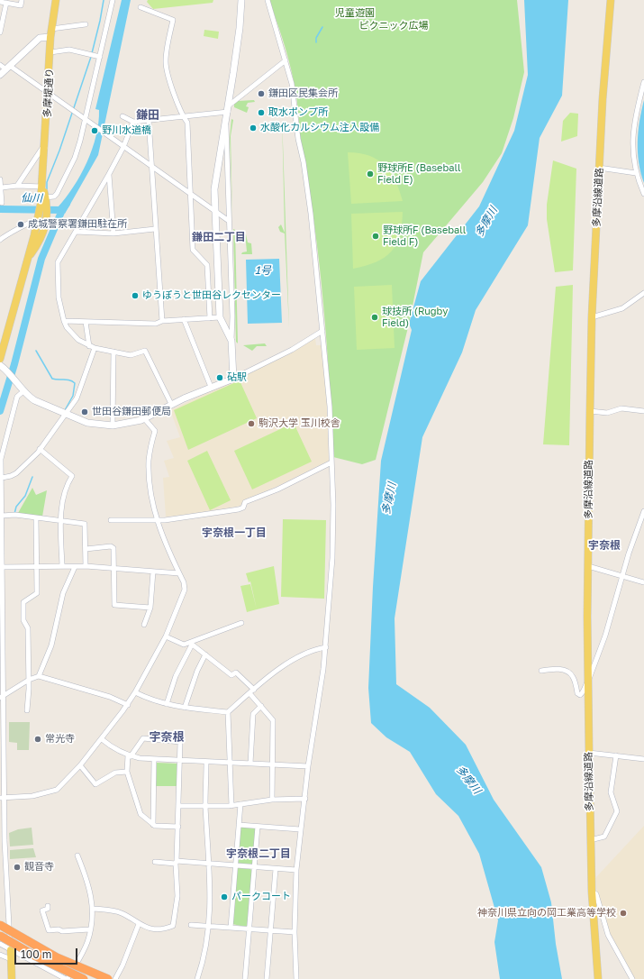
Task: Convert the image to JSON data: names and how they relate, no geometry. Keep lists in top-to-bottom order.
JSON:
{
  "streets": {
    "main road": ["多摩堤通り", "多摩沿線道路"]
  },
  "districts": [
    "鎌田",
    "鎌田二丁目",
    "宇奈根一丁目",
    "宇奈根",
    "宇奈根",
    "宇奈根二丁目"
  ],
  "water": ["仙川", "多摩川", "1号"],
  "parks": ["児童遊園", "ピクニック広場"],
  "places": [
    "鎌田区民集会所",
    "取水ポンプ所",
    "水酸化カルシウム注入設備",
    "野川水道橋",
    "野球所E (Baseball Field E)",
    "成城警察署鎌田駐在所",
    "野球所F (Baseball Field F)",
    "ゆうぽうと世田谷レクセンター",
    "球技所 (Rugby Field)",
    "砧駅",
    "世田谷鎌田郵便局",
    "駒沢大学 玉川校舎",
    "常光寺",
    "観音寺",
    "パークコート",
    "神奈川県立向の岡工業高等学校"
  ],
  "scale_bar": "100 m"
}
